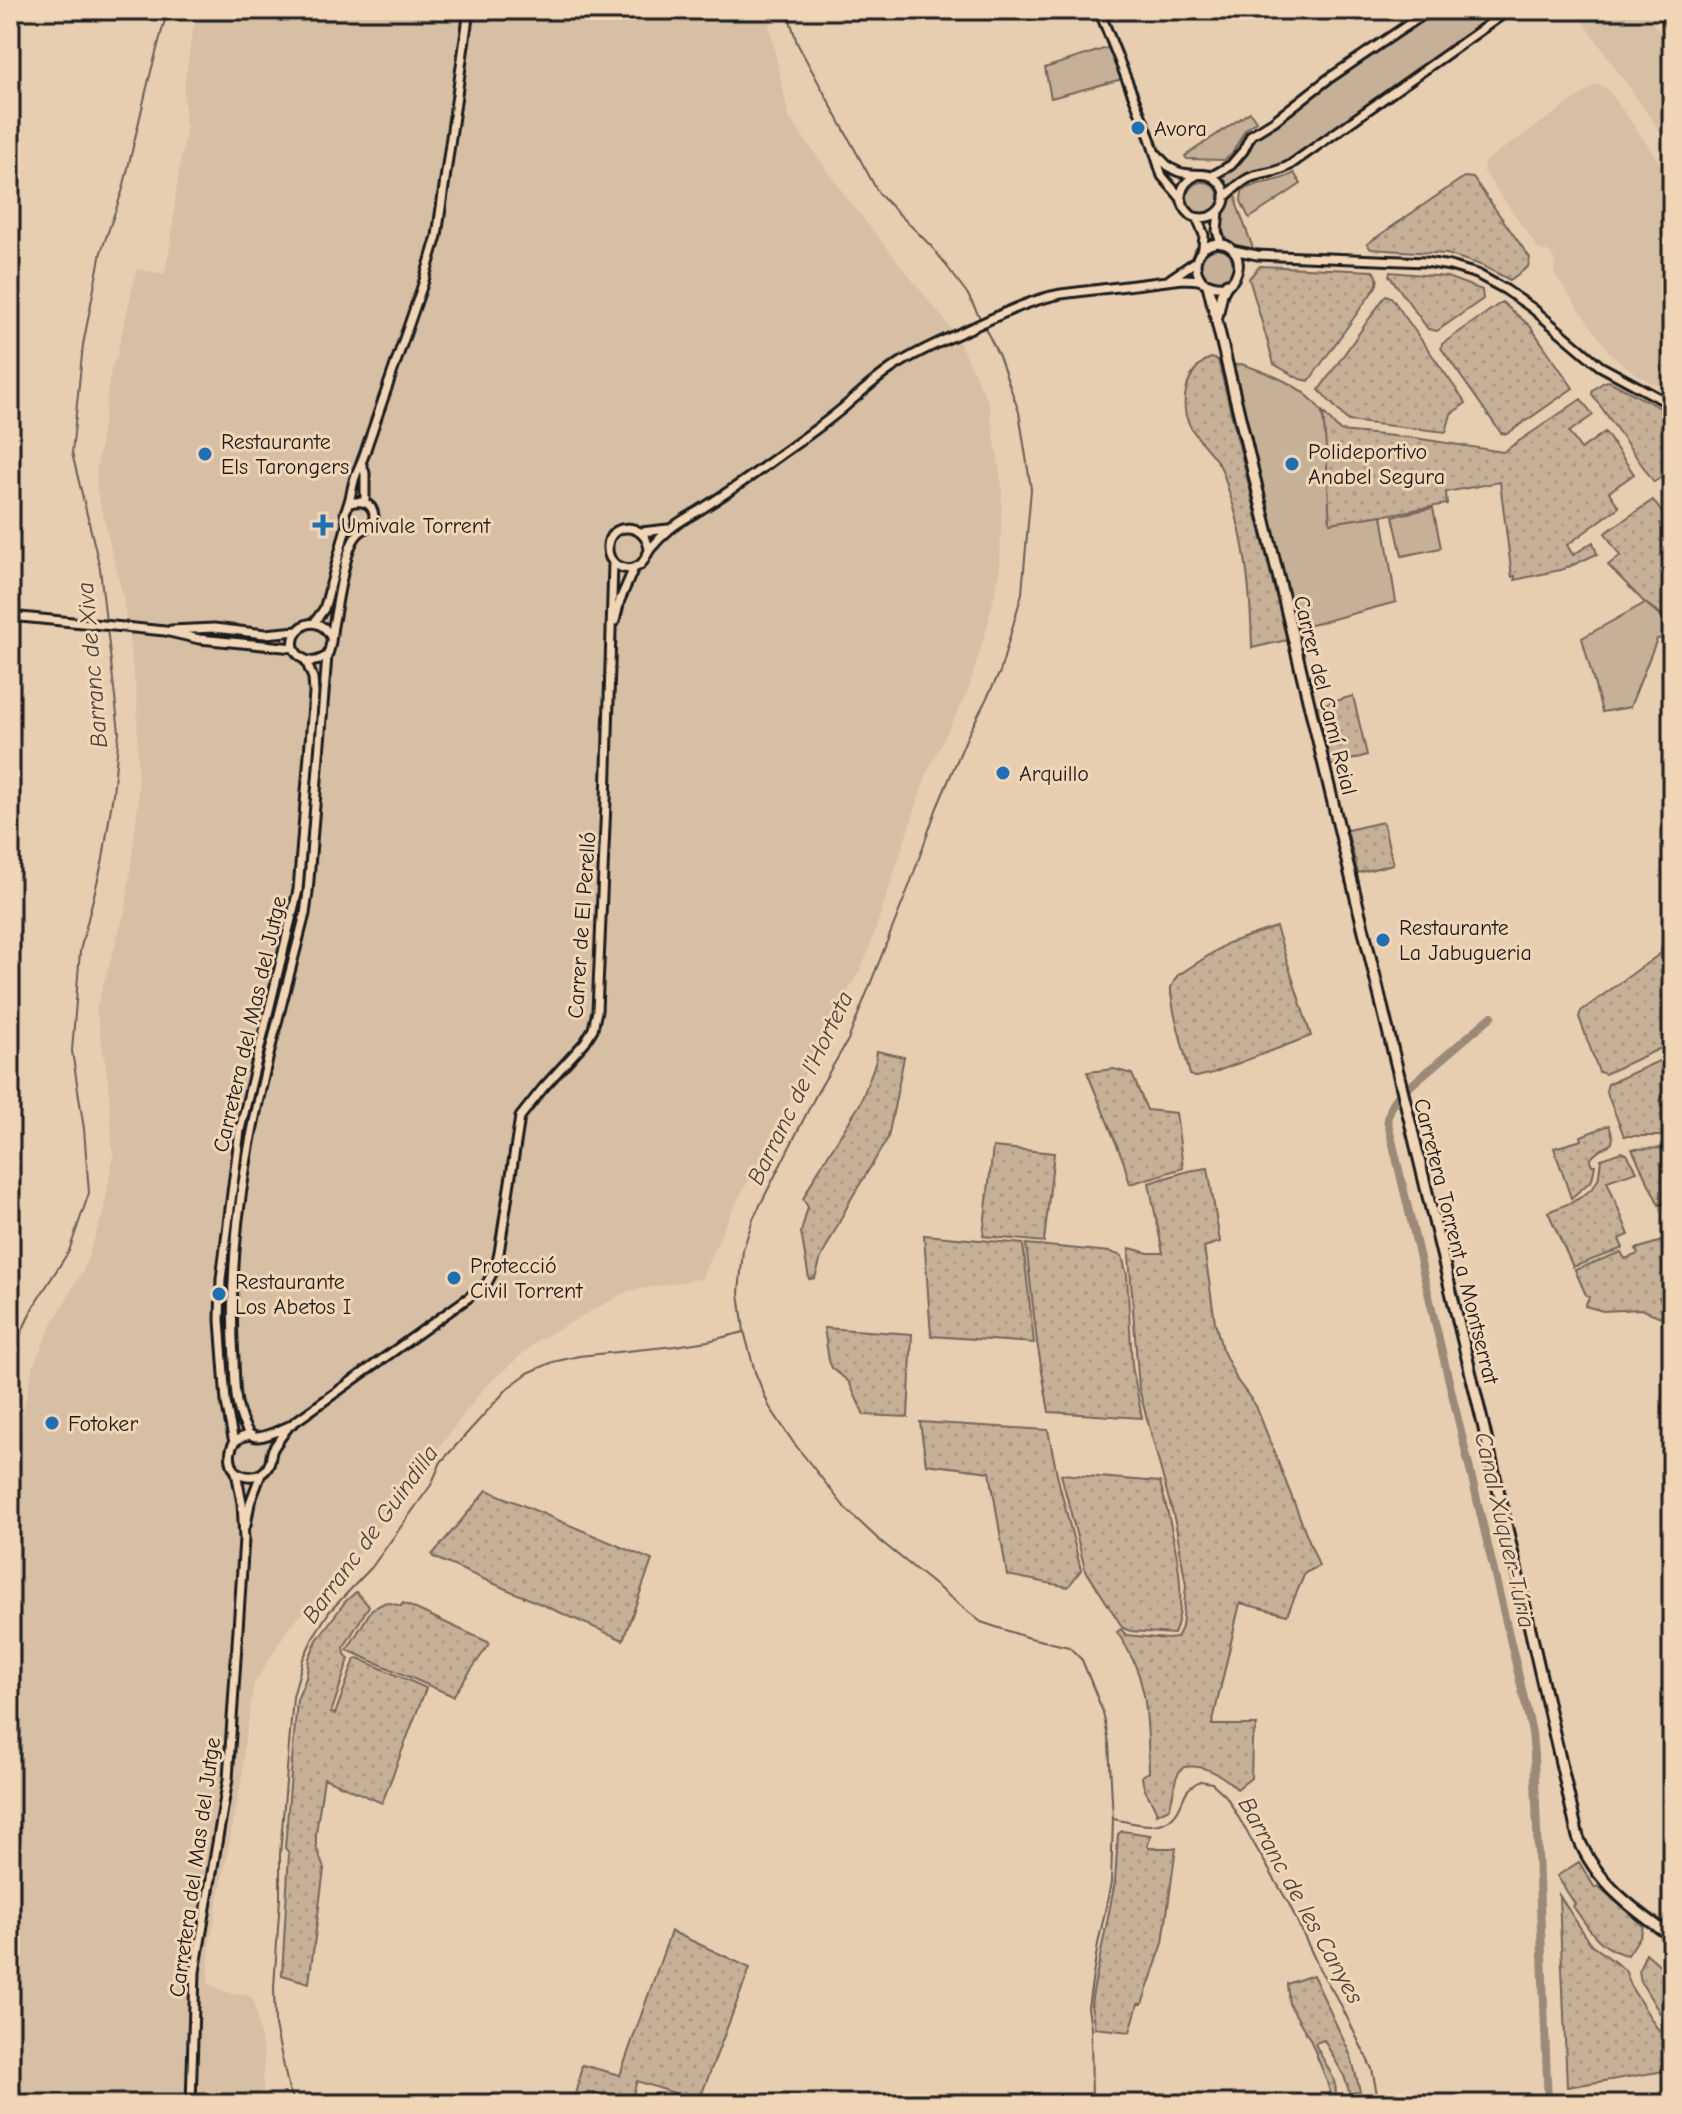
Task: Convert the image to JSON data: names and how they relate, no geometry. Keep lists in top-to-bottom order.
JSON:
{
  "streets": {
    "main road": ["Carrer del Camí Reial", "Carretera Torrent a Montserrat"],
    "street": ["Carrer de El Perelló", "Carretera del Mas del Jutge"]
  },
  "crossings": [
    ["Carrer del Camí Reial", "Carretera Torrent a Montserrat"]
  ],
  "water": [
    "Barranc de Xiva",
    "Barranc de l'Horteta",
    "Canal Xúquer-Túria",
    "Barranc de Guindilla",
    "Barranc de les Canyes"
  ],
  "places": {
    "other": [
      "Avora",
      "Restaurante Els Tarongers",
      "Polideportivo Anabel Segura",
      "Arquillo",
      "Restaurante La Jabugueria",
      "Protecció Civil Torrent",
      "Restaurante Los Abetos I",
      "Fotoker"
    ],
    "health": ["Umivale Torrent"]
  }
}
